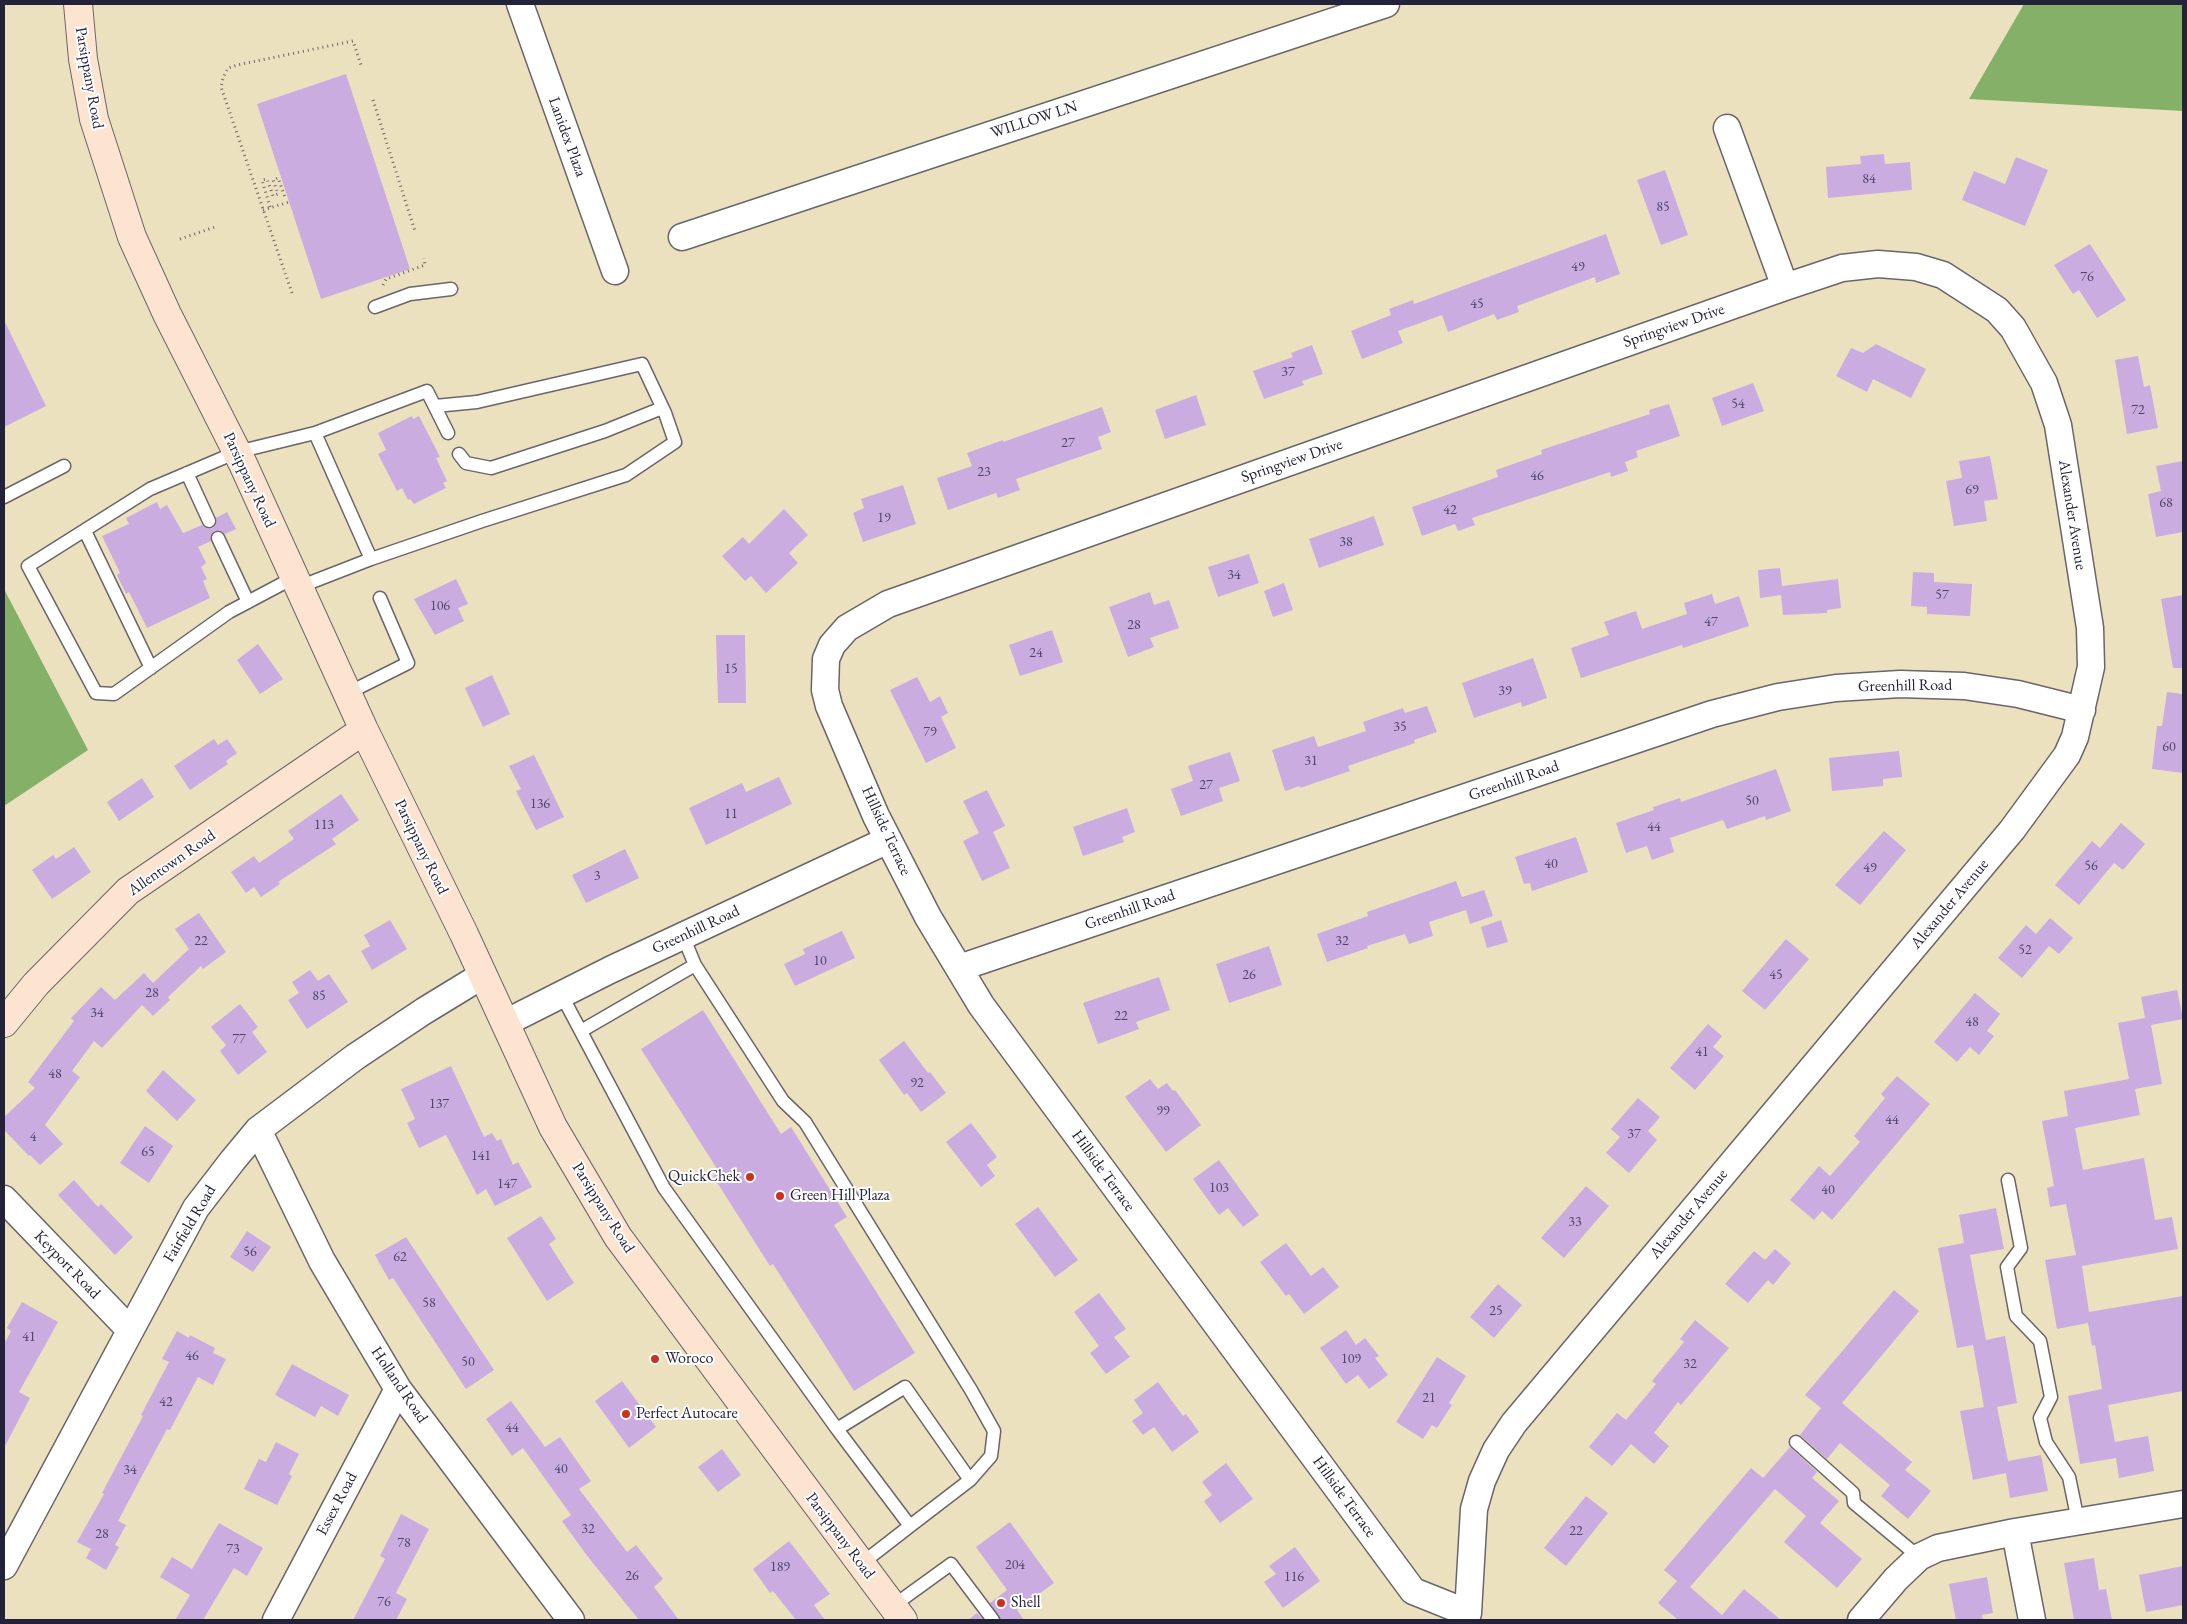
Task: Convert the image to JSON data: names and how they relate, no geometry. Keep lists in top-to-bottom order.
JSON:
{
  "streets": {
    "main road": ["Parsippany Road", "Allentown Road"],
    "street": [
      "WILLOW LN",
      "Lanidex Plaza",
      "Springview Drive",
      "Alexander Avenue",
      "Greenhill Road",
      "Hillside Terrace",
      "Fairfield Road",
      "Keyport Road",
      "Holland Road",
      "Essex Road"
    ]
  },
  "crossings": [
    ["Parsippany Road", "Greenhill Road"],
    ["Parsippany Road", "Allentown Road"],
    ["Parsippany Road", "Fairfield Road"],
    ["Springview Drive", "Alexander Avenue"],
    ["Springview Drive", "Hillside Terrace"],
    ["Alexander Avenue", "Greenhill Road"],
    ["Alexander Avenue", "Hillside Terrace"],
    ["Greenhill Road", "Hillside Terrace"],
    ["Fairfield Road", "Keyport Road"],
    ["Fairfield Road", "Holland Road"],
    ["Holland Road", "Essex Road"]
  ],
  "places": [
    "QuickChek",
    "Green Hill Plaza",
    "Woroco",
    "Perfect Autocare",
    "Shell"
  ],
  "house_numbers": [
    "84",
    "85",
    "49",
    "76",
    "45",
    "37",
    "54",
    "72",
    "27",
    "23",
    "46",
    "69",
    "68",
    "42",
    "19",
    "38",
    "34",
    "57",
    "106",
    "47",
    "28",
    "24",
    "15",
    "39",
    "35",
    "79",
    "60",
    "31",
    "27",
    "50",
    "136",
    "11",
    "113",
    "44",
    "40",
    "56",
    "49",
    "3",
    "22",
    "32",
    "52",
    "10",
    "26",
    "45",
    "28",
    "85",
    "34",
    "22",
    "48",
    "77",
    "41",
    "48",
    "92",
    "137",
    "99",
    "44",
    "37",
    "4",
    "65",
    "141",
    "147",
    "103",
    "40",
    "33",
    "56",
    "62",
    "58",
    "25",
    "41",
    "46",
    "109",
    "50",
    "32",
    "21",
    "42",
    "44",
    "40",
    "34",
    "32",
    "22",
    "28",
    "78",
    "73",
    "204",
    "189",
    "26",
    "116",
    "76"
  ]
}
